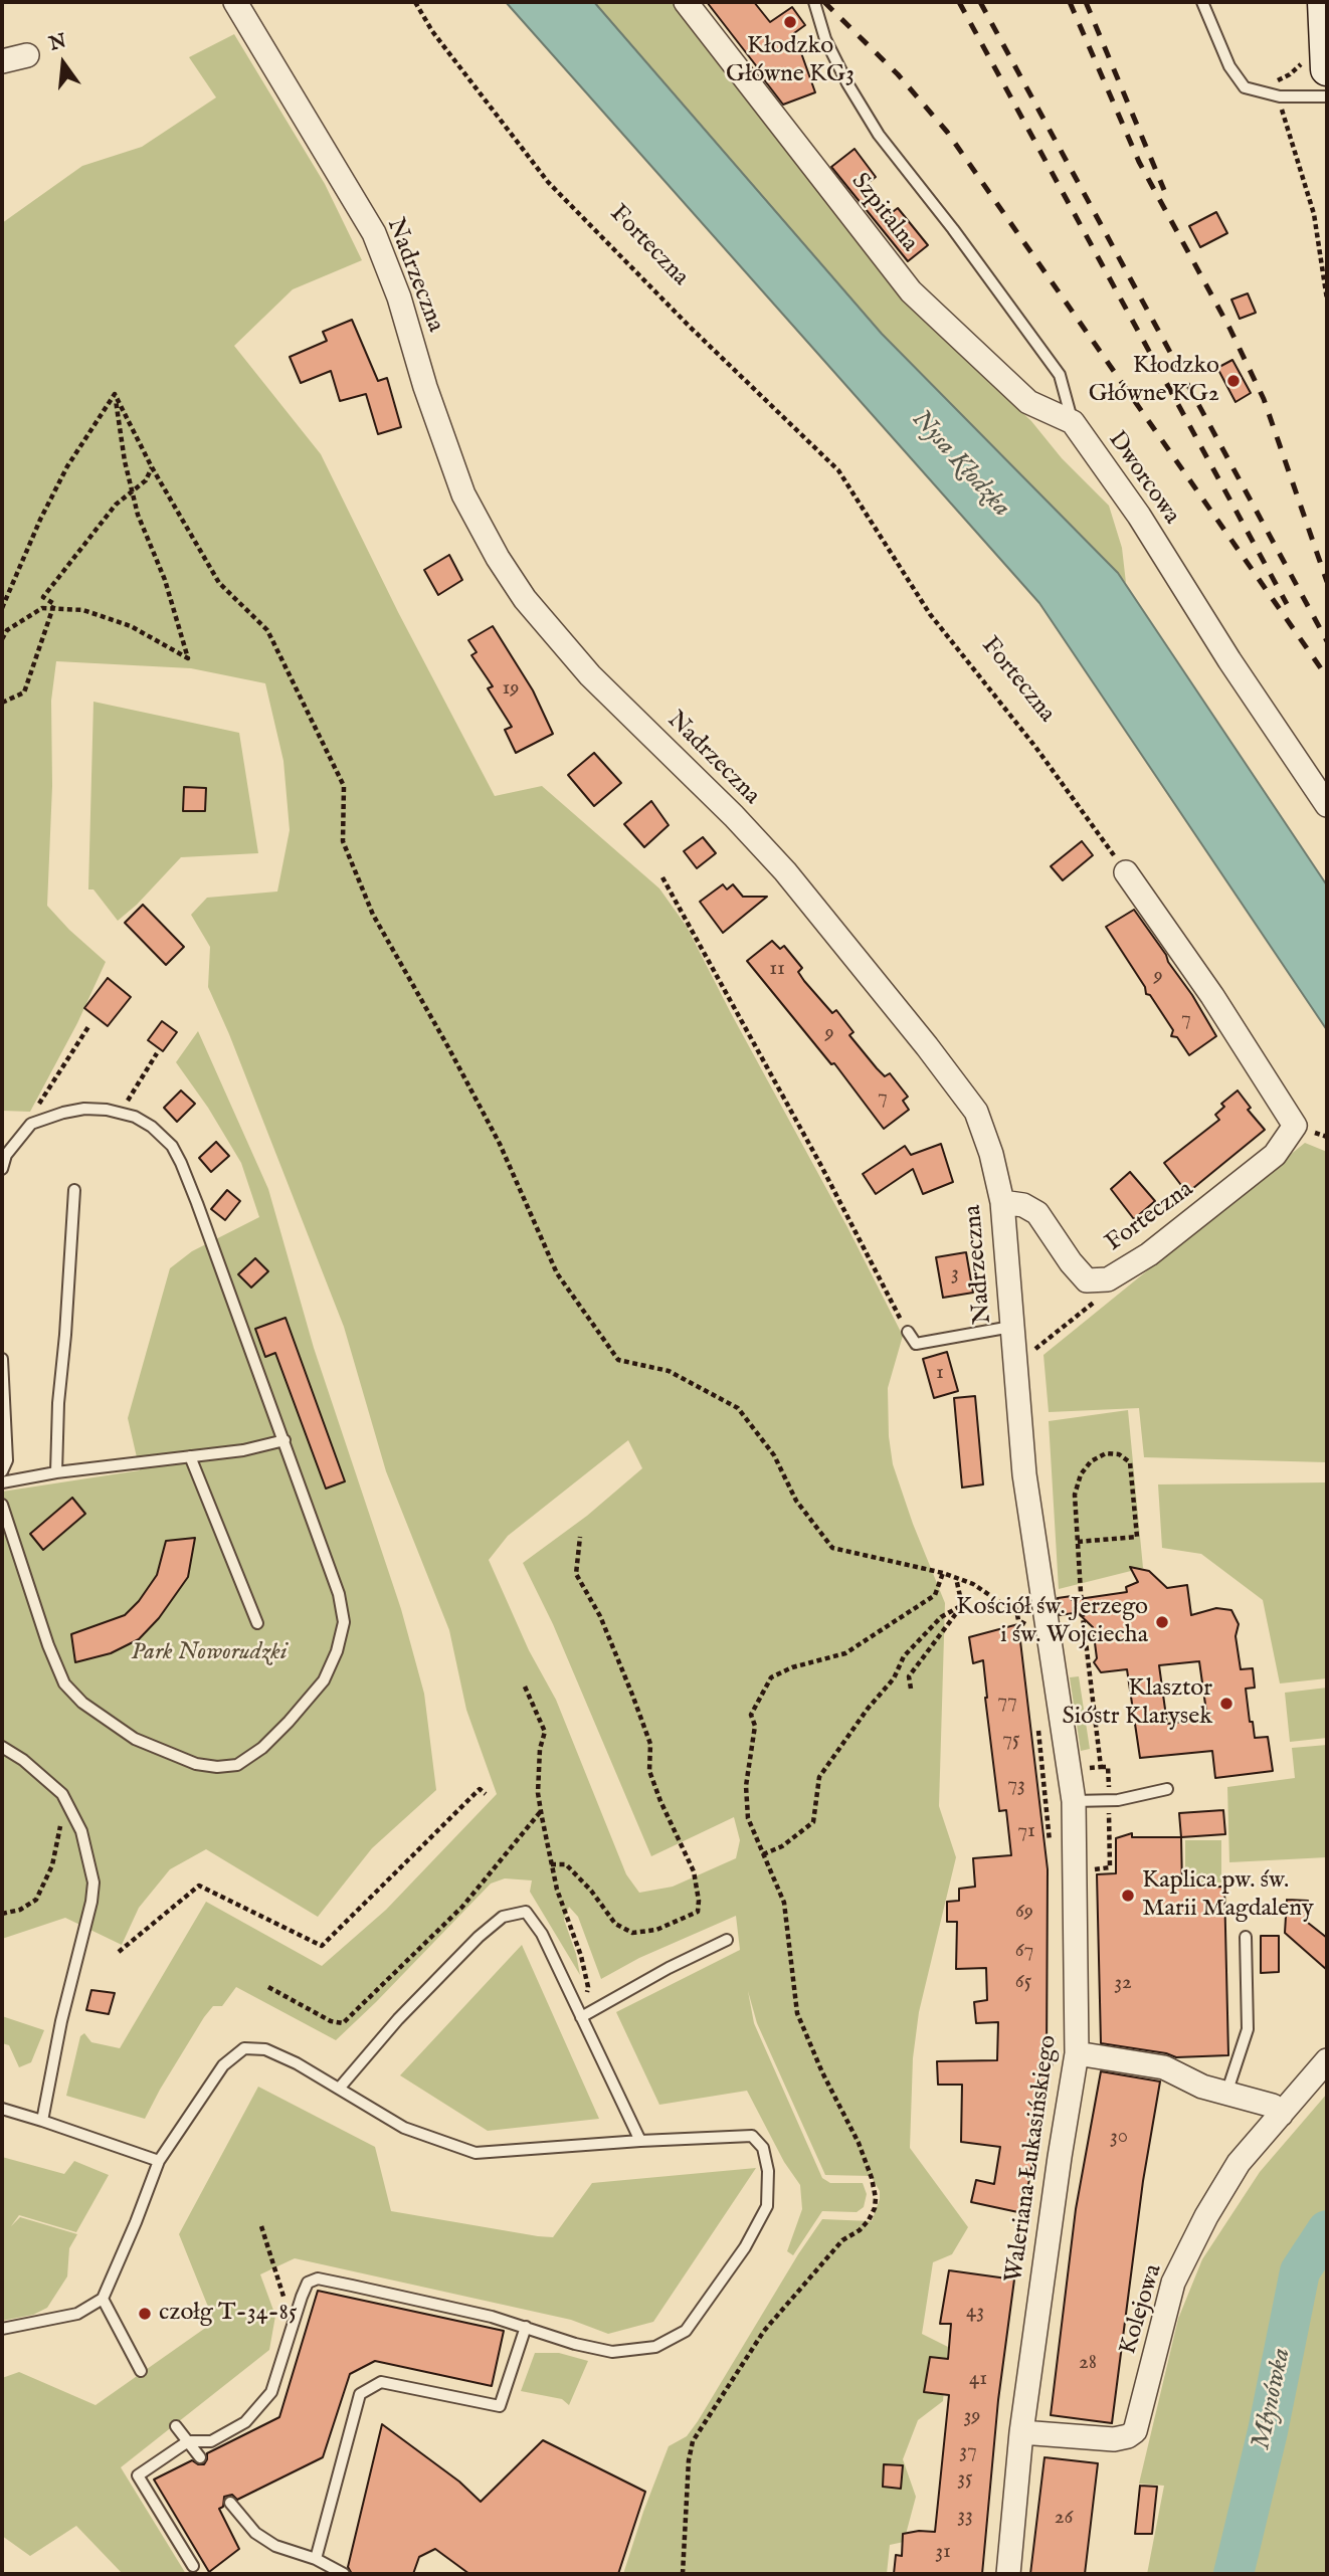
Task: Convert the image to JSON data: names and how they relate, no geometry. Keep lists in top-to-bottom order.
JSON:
{
  "streets": {
    "street": [
      "Szpitalna",
      "Forteczna",
      "Nadrzeczna",
      "Dworcowa",
      "Waleriana Łukasińskiego",
      "Kolejowa"
    ]
  },
  "crossings": [
    ["Szpitalna", "Dworcowa"],
    ["Forteczna", "Nadrzeczna"],
    ["Nadrzeczna", "Waleriana Łukasińskiego"],
    ["Waleriana Łukasińskiego", "Kolejowa"]
  ],
  "water": ["Nysa Kłodzka", "Młynówka"],
  "parks": ["Park Noworudzki"],
  "places": [
    "Kłodzko Główne KG3",
    "Kłodzko Główne KG2",
    "Kościół św. Jerzego i św. Wojciecha",
    "Klasztor Sióstr Klarysek",
    "Kaplica pw. św. Marii Magdaleny",
    "czołg T-34-85"
  ],
  "house_numbers": [
    "19",
    "11",
    "9",
    "7",
    "9",
    "7",
    "3",
    "1",
    "77",
    "75",
    "73",
    "71",
    "69",
    "67",
    "65",
    "32",
    "30",
    "43",
    "28",
    "41",
    "39",
    "37",
    "35",
    "33",
    "26",
    "31"
  ],
  "north": "top"
}
